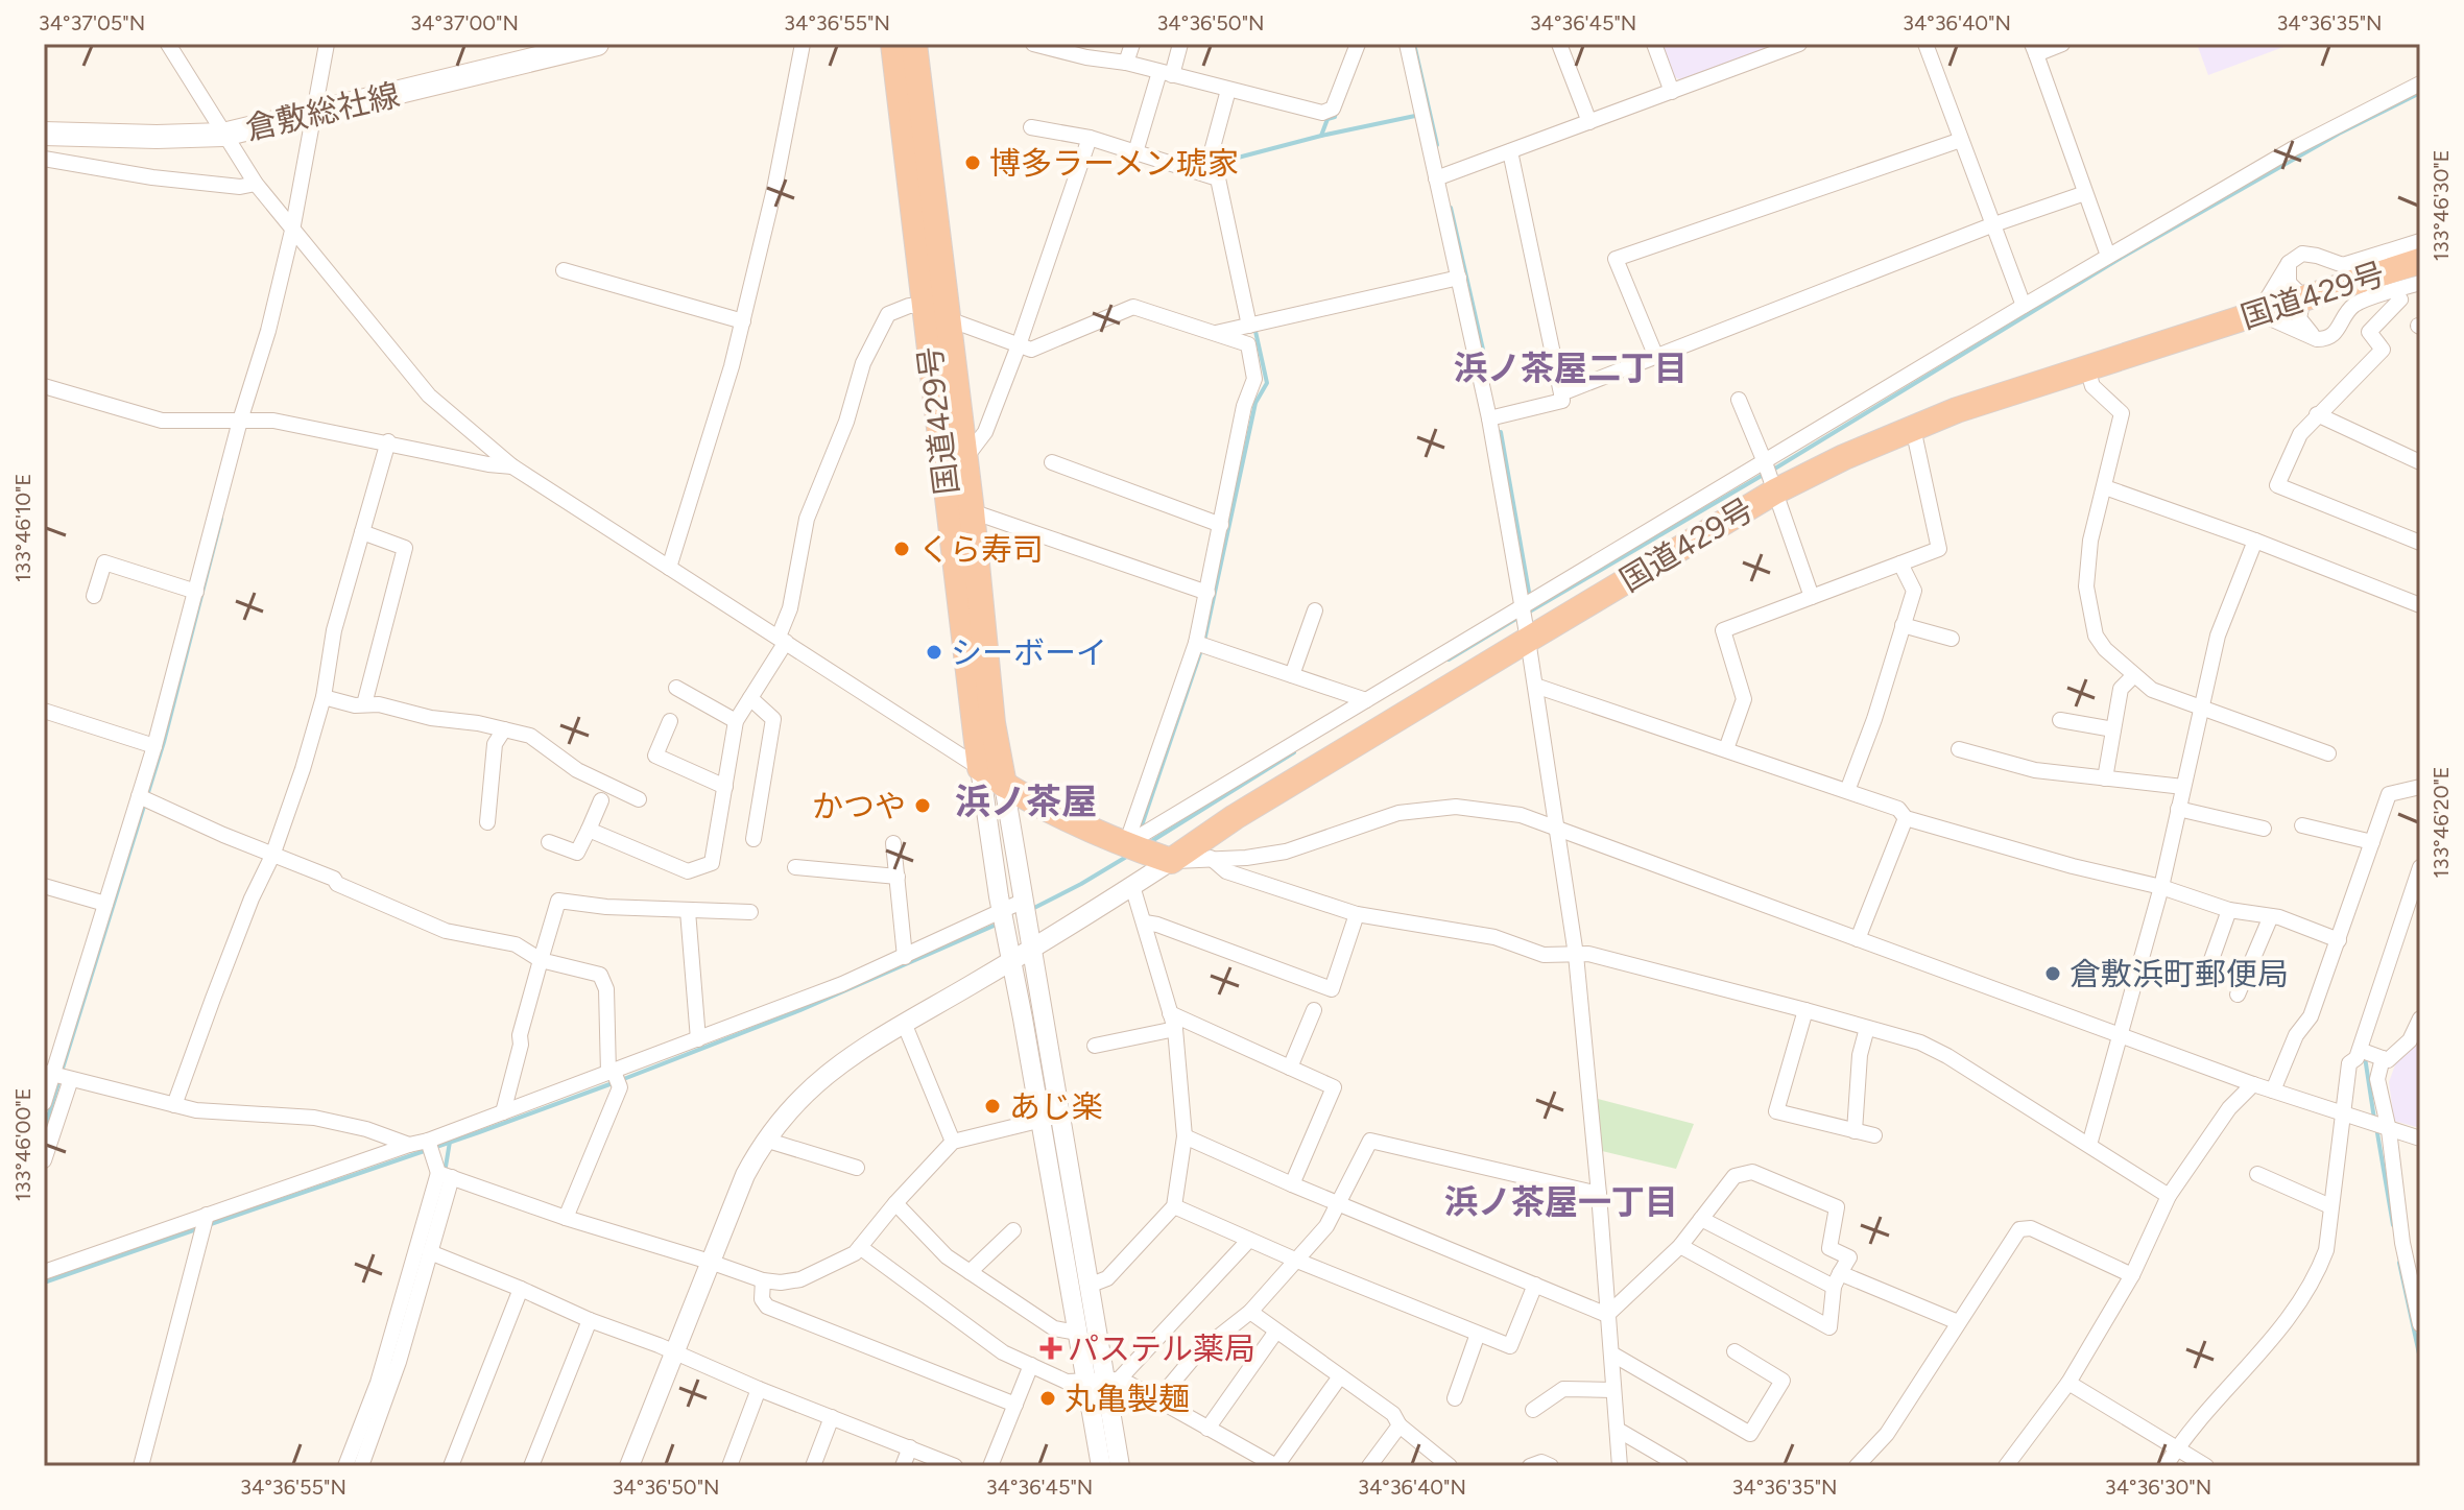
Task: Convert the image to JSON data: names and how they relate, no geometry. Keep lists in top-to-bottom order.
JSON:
{
  "streets": {
    "highway": ["国道429号"],
    "main road": ["倉敷総社線"]
  },
  "districts": ["浜ノ茶屋二丁目", "浜ノ茶屋", "浜ノ茶屋一丁目"],
  "places": {
    "other": [
      "博多ラーメン琥家",
      "くら寿司",
      "シーボーイ",
      "かつや",
      "倉敷浜町郵便局",
      "あじ楽",
      "丸亀製麺"
    ],
    "health": ["パステル薬局"]
  },
  "coordinates": [
    "34°37'05\"N",
    "34°37'00\"N",
    "34°36'55\"N",
    "34°36'50\"N",
    "34°36'45\"N",
    "34°36'40\"N",
    "34°36'35\"N",
    "133°46'30\"E",
    "133°46'10\"E",
    "133°46'20\"E",
    "133°46'00\"E",
    "34°36'30\"N"
  ]
}
